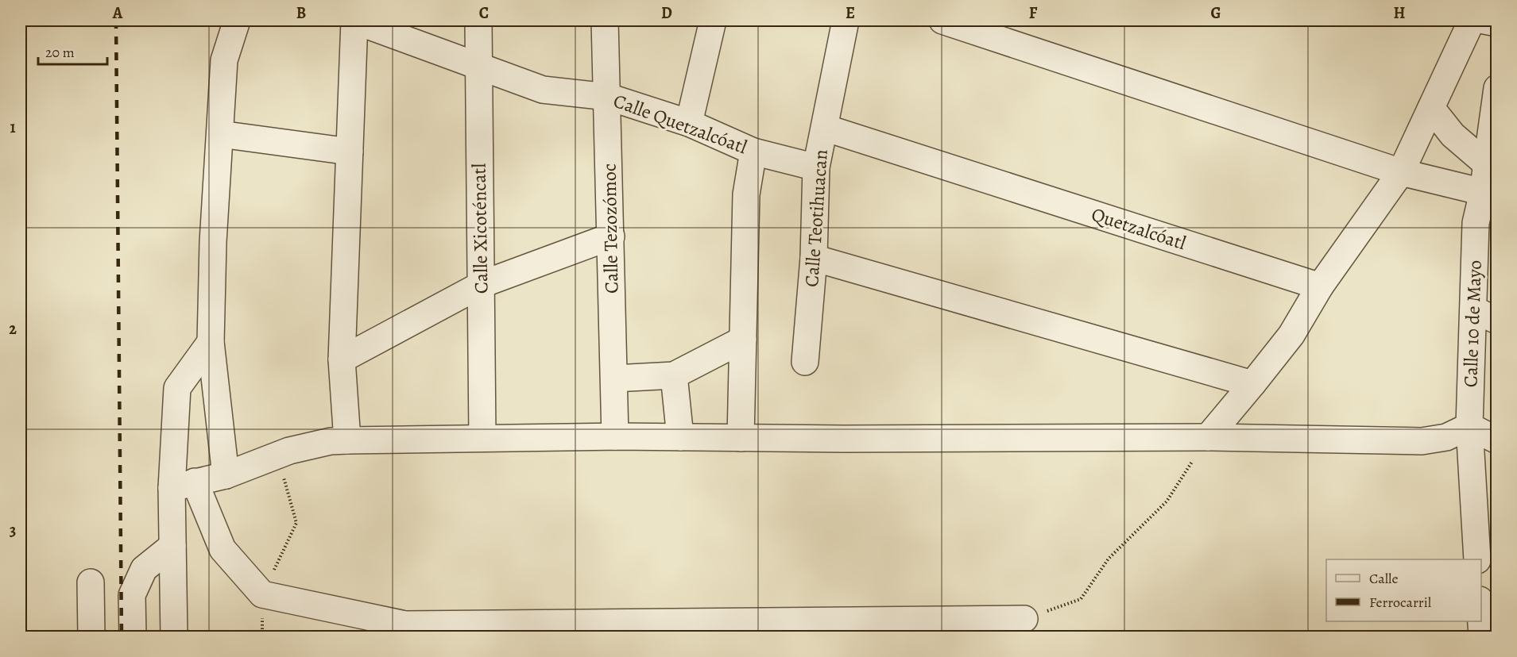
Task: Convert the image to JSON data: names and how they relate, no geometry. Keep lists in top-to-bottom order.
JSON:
{
  "streets": {
    "street": [
      "Calle Quetzalcóatl",
      "Calle Teotihuacan",
      "Calle Xicoténcatl",
      "Calle Tezozómoc",
      "Quetzalcóatl",
      "Calle 10 de Mayo"
    ]
  },
  "crossings": [
    ["Calle Quetzalcóatl", "Calle Teotihuacan"],
    ["Calle Quetzalcóatl", "Calle Xicoténcatl"],
    ["Calle Quetzalcóatl", "Calle Tezozómoc"],
    ["Calle Teotihuacan", "Quetzalcóatl"]
  ],
  "legend": ["Calle", "Ferrocarril"],
  "scale_bar": "20 m",
  "grid": {
    "columns": [
      "A",
      "B",
      "C",
      "D",
      "E",
      "F",
      "G",
      "H"
    ],
    "rows": ["1", "2", "3"]
  }
}
